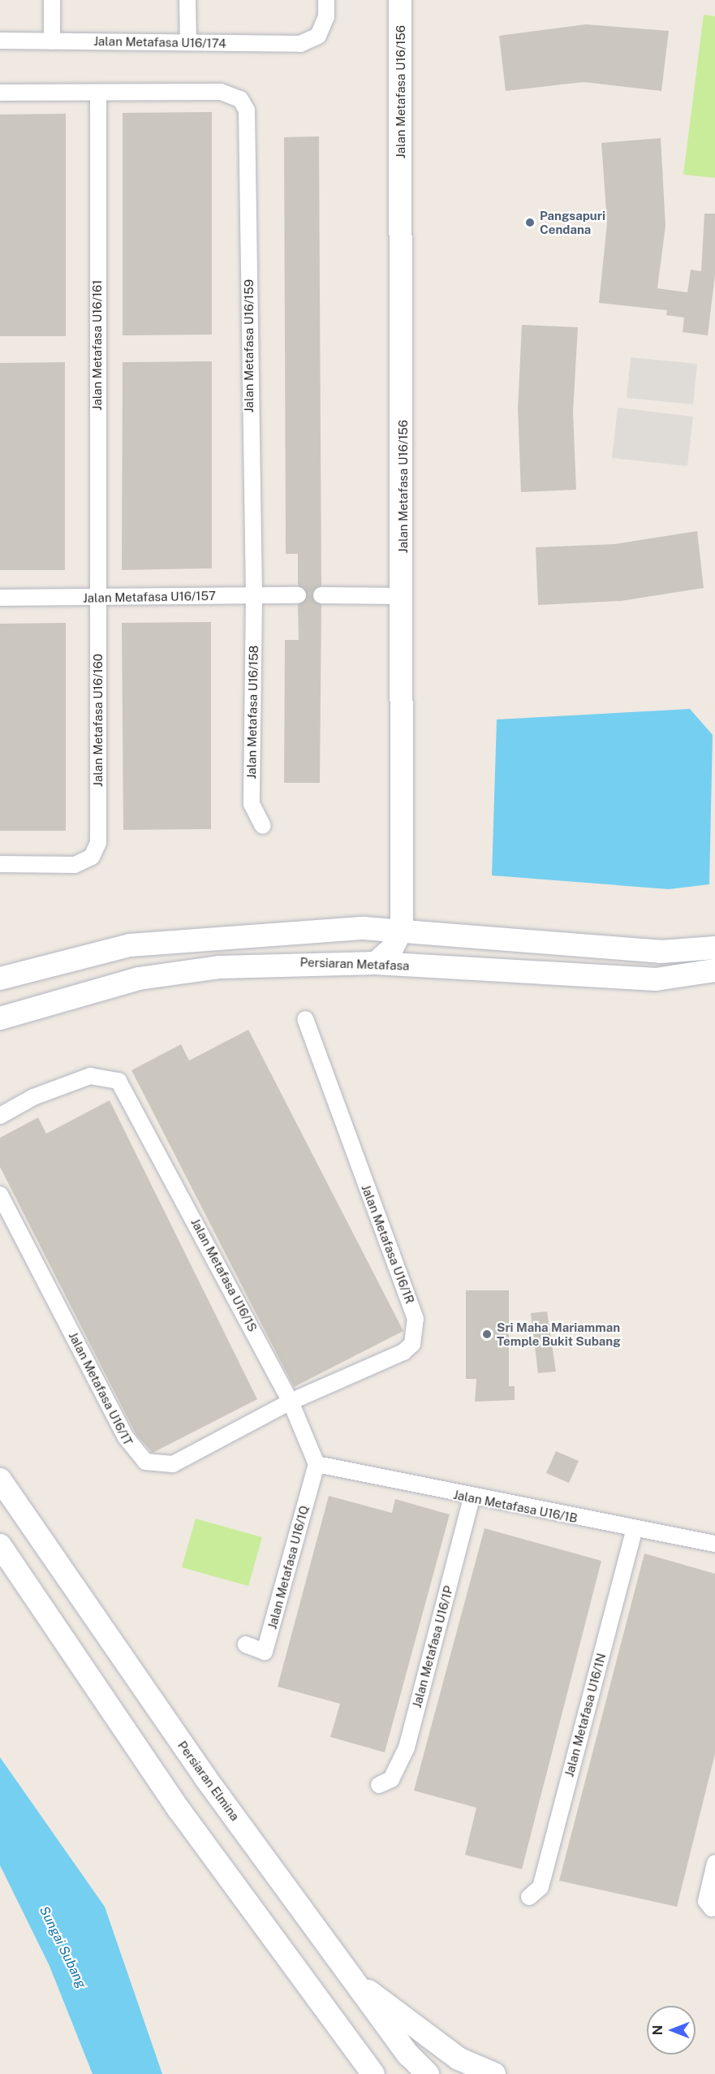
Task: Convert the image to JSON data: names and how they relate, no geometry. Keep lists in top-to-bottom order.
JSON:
{
  "streets": {
    "main road": ["Jalan Metafasa U16/156", "Persiaran Metafasa", "Persiaran Elmina"],
    "street": [
      "Jalan Metafasa U16/174",
      "Jalan Metafasa U16/161",
      "Jalan Metafasa U16/159",
      "Jalan Metafasa U16/157",
      "Jalan Metafasa U16/158",
      "Jalan Metafasa U16/160",
      "Jalan Metafasa U16/1R",
      "Jalan Metafasa U16/1S",
      "Jalan Metafasa U16/1T",
      "Jalan Metafasa U16/1B",
      "Jalan Metafasa U16/1Q",
      "Jalan Metafasa U16/1P",
      "Jalan Metafasa U16/1N"
    ]
  },
  "crossings": [
    ["Jalan Metafasa U16/156", "Persiaran Metafasa"],
    ["Jalan Metafasa U16/161", "Jalan Metafasa U16/159"],
    ["Jalan Metafasa U16/161", "Jalan Metafasa U16/157"],
    ["Jalan Metafasa U16/161", "Jalan Metafasa U16/160"],
    ["Jalan Metafasa U16/159", "Jalan Metafasa U16/157"],
    ["Jalan Metafasa U16/159", "Jalan Metafasa U16/158"],
    ["Jalan Metafasa U16/157", "Jalan Metafasa U16/158"],
    ["Jalan Metafasa U16/157", "Jalan Metafasa U16/160"],
    ["Jalan Metafasa U16/1R", "Jalan Metafasa U16/1S"],
    ["Jalan Metafasa U16/1R", "Jalan Metafasa U16/1T"],
    ["Jalan Metafasa U16/1S", "Jalan Metafasa U16/1T"],
    ["Jalan Metafasa U16/1S", "Jalan Metafasa U16/1B"],
    ["Jalan Metafasa U16/1S", "Jalan Metafasa U16/1Q"],
    ["Jalan Metafasa U16/1B", "Jalan Metafasa U16/1Q"],
    ["Jalan Metafasa U16/1B", "Jalan Metafasa U16/1P"],
    ["Jalan Metafasa U16/1B", "Jalan Metafasa U16/1N"]
  ],
  "water": ["Sungai Subang"],
  "places": ["Pangsapuri Cendana", "Sri Maha Mariamman Temple Bukit Subang"],
  "north": "left"
}
